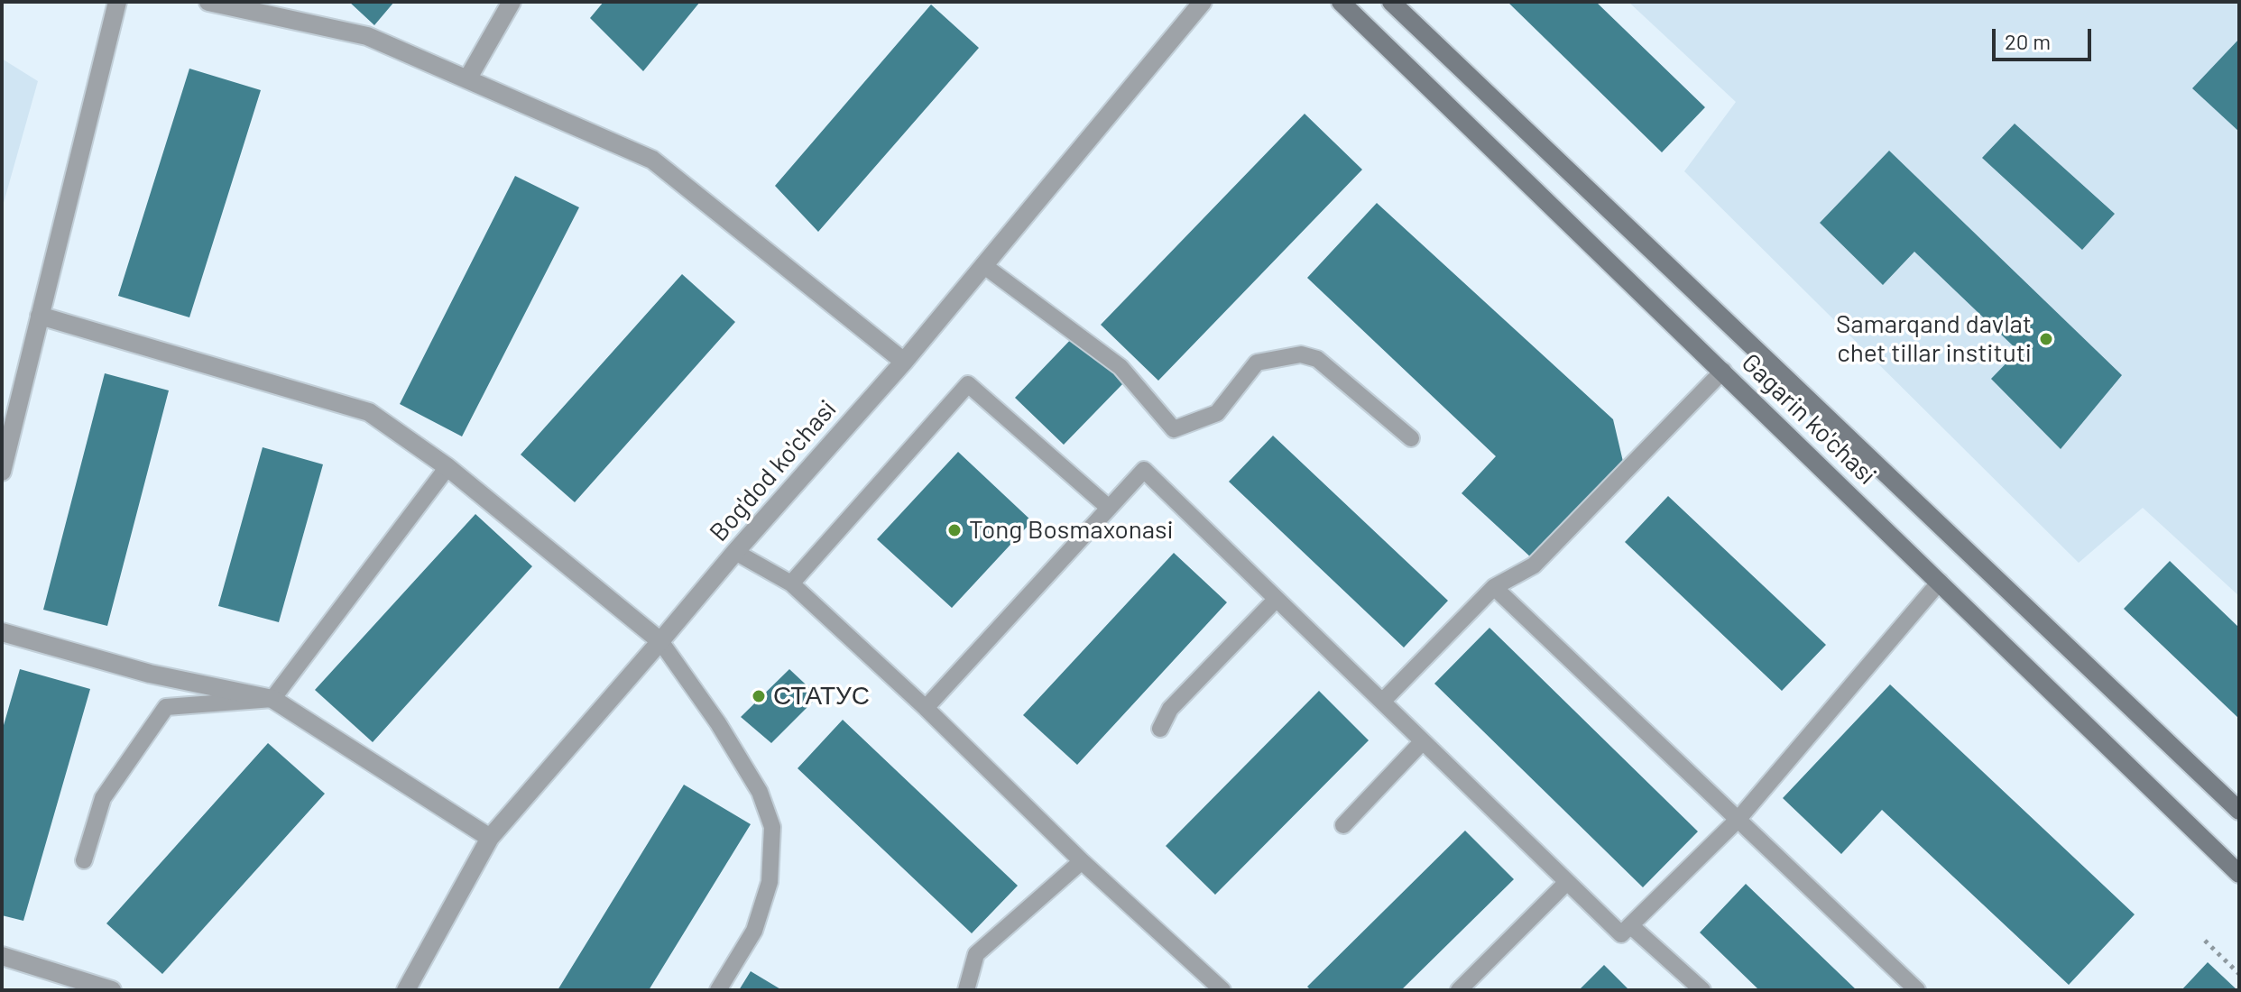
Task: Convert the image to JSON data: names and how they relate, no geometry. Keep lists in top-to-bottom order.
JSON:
{
  "streets": {
    "main road": ["Gagarin ko'chasi"],
    "street": ["Bog'dod ko'chasi"]
  },
  "places": ["Samarqand davlat chet tillar instituti", "Tong Bosmaxonasi", "СТАТУС"],
  "scale_bar": "20 m"
}
